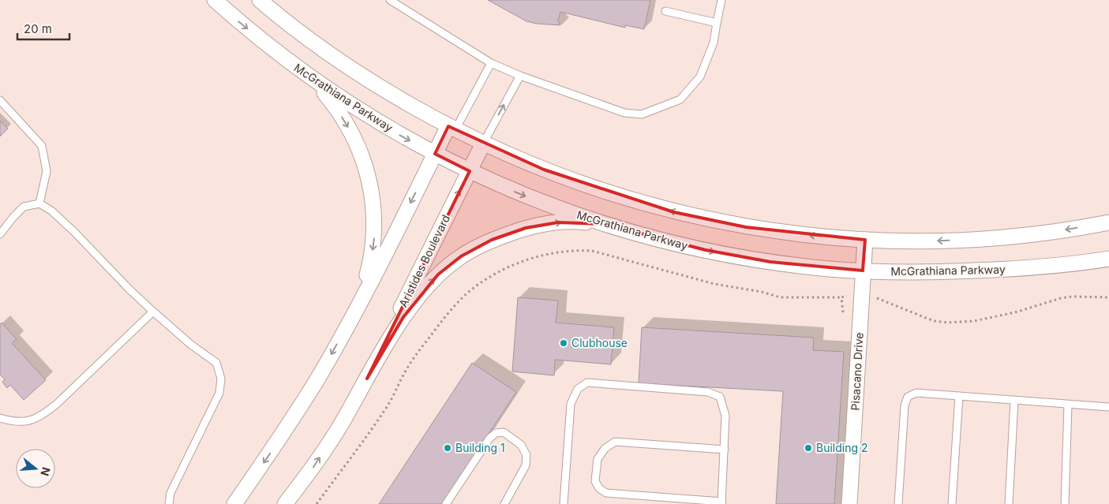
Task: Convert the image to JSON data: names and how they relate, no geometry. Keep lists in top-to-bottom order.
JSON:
{
  "streets": {
    "street": ["McGrathiana Parkway", "Aristides Boulevard", "Pisacano Drive"]
  },
  "crossings": [
    ["McGrathiana Parkway", "Aristides Boulevard"],
    ["McGrathiana Parkway", "Pisacano Drive"]
  ],
  "places": ["Clubhouse", "Building 1", "Building 2"],
  "scale_bar": "20 m",
  "north": "right"
}
